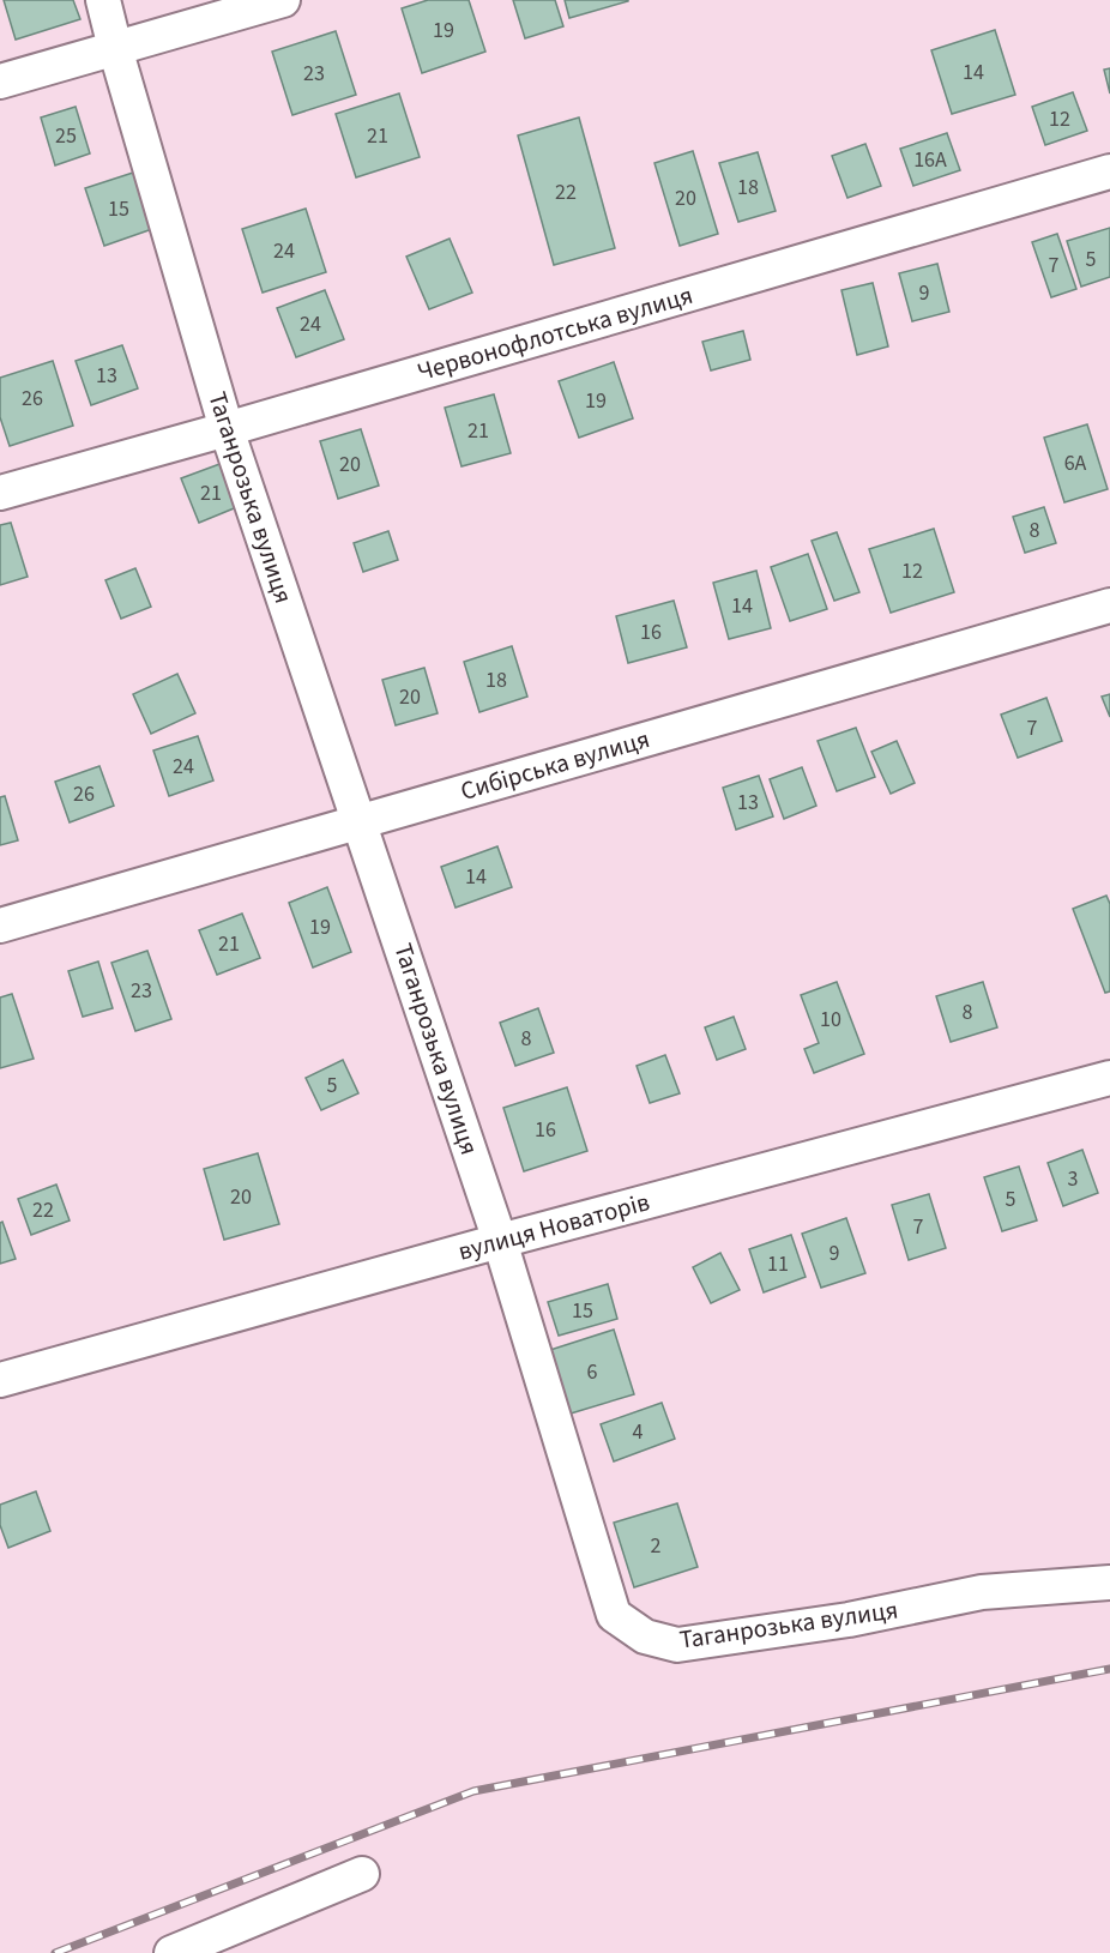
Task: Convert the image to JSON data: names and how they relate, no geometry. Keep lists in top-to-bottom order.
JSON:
{
  "streets": {
    "street": [
      "Червонофлотська вулиця",
      "Таганрозька вулиця",
      "Сибірська вулиця",
      "вулиця Новаторів"
    ]
  },
  "crossings": [
    ["Червонофлотська вулиця", "Таганрозька вулиця"],
    ["Таганрозька вулиця", "Сибірська вулиця"],
    ["Таганрозька вулиця", "вулиця Новаторів"]
  ],
  "house_numbers": [
    "19",
    "14",
    "23",
    "12",
    "25",
    "21",
    "16А",
    "18",
    "22",
    "20",
    "15",
    "24",
    "5",
    "7",
    "9",
    "24",
    "13",
    "26",
    "19",
    "21",
    "6А",
    "20",
    "21",
    "8",
    "12",
    "14",
    "16",
    "18",
    "20",
    "7",
    "24",
    "26",
    "13",
    "14",
    "19",
    "21",
    "23",
    "8",
    "10",
    "8",
    "5",
    "16",
    "3",
    "20",
    "5",
    "22",
    "7",
    "9",
    "11",
    "15",
    "6",
    "4",
    "2"
  ]
}
